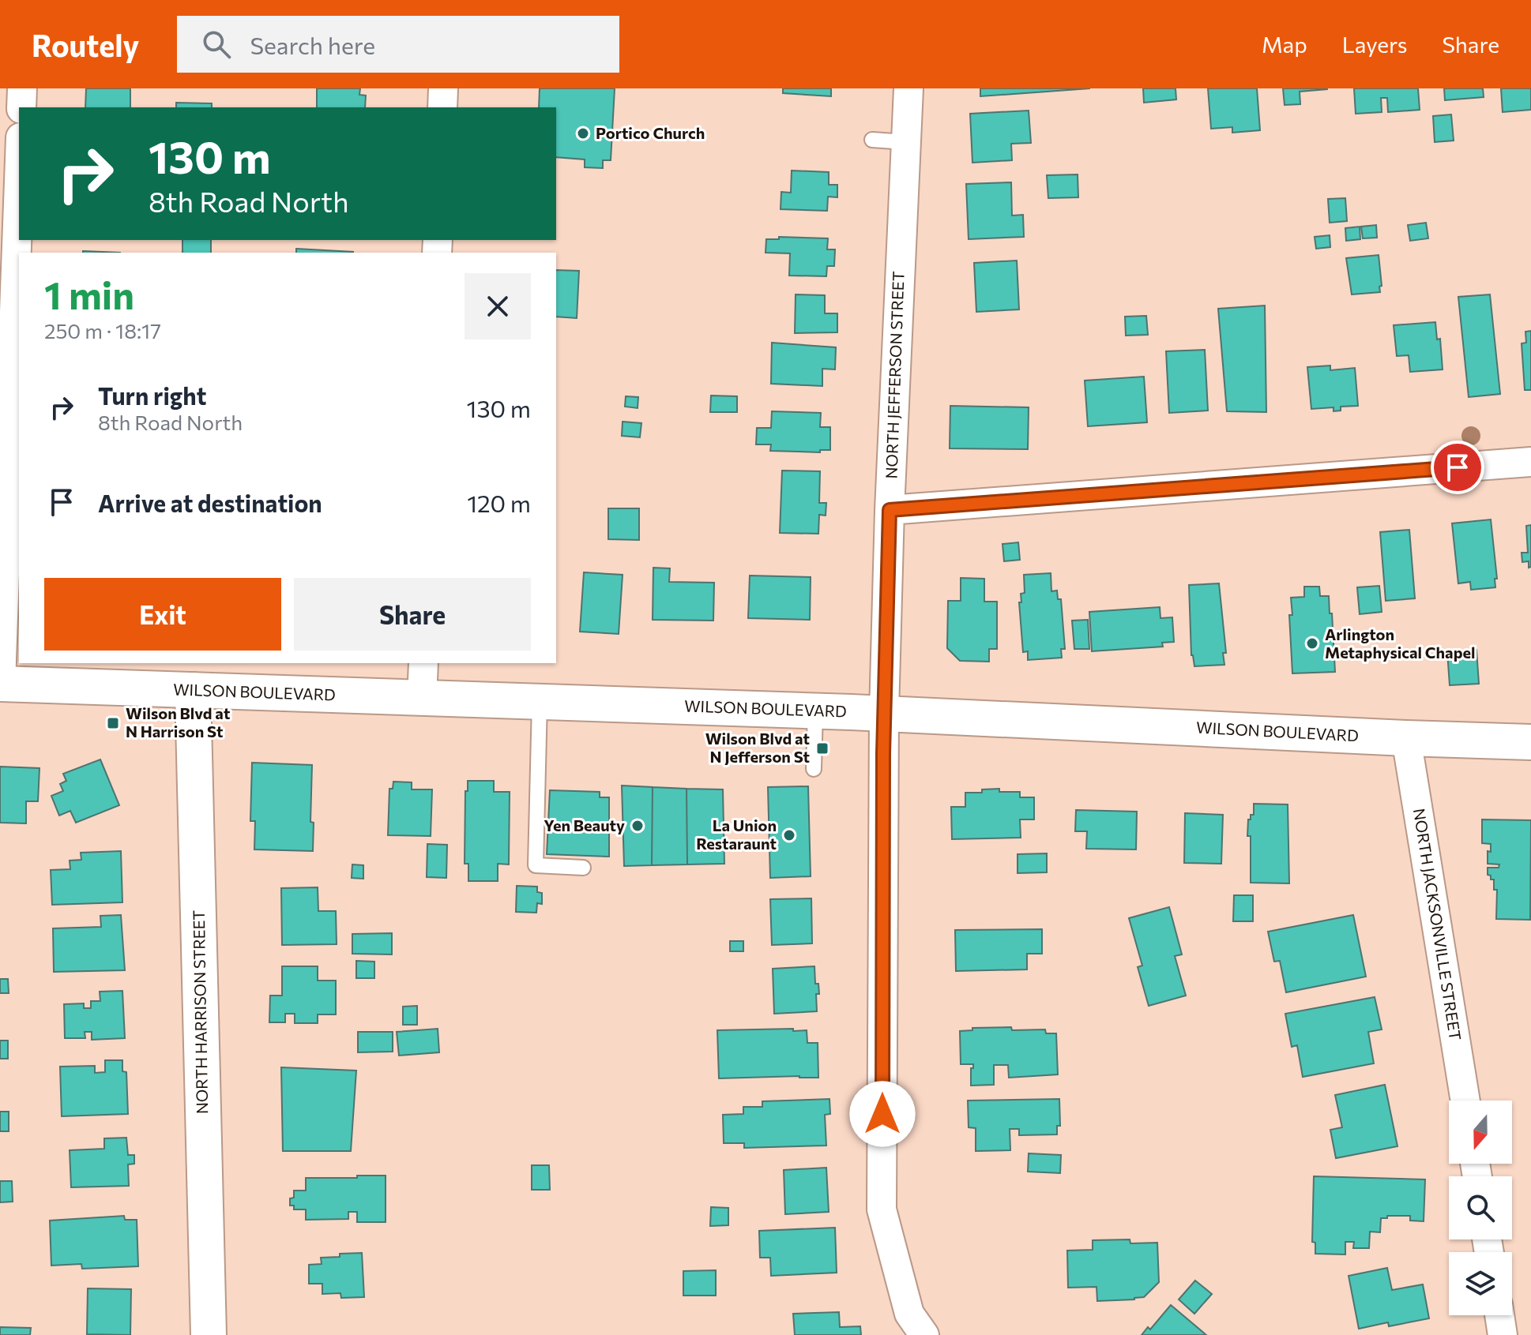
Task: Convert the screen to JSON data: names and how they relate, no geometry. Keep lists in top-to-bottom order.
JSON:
{
  "streets": {
    "main road": ["WILSON BOULEVARD", "NORTH HARRISON STREET"],
    "street": ["NORTH JEFFERSON STREET", "NORTH JACKSONVILLE STREET"]
  },
  "crossings": [
    ["NORTH JEFFERSON STREET", "WILSON BOULEVARD"],
    ["WILSON BOULEVARD", "NORTH JACKSONVILLE STREET"],
    ["WILSON BOULEVARD", "NORTH HARRISON STREET"]
  ],
  "places": {
    "other": [
      "Portico Church",
      "Arlington Metaphysical Chapel",
      "Yen Beauty",
      "La Union Restaraunt"
    ],
    "transit": ["Wilson Blvd at N Harrison St", "Wilson Blvd at N Jefferson St"]
  },
  "north": "bottom",
  "page": {
    "header": "Routely",
    "search": "Search here",
    "nav": ["Map", "Layers", "Share"],
    "turn": ["130 m", "8th Road North"],
    "heading": ["1 min", "250 m · 18:17"],
    "list": [
      {
        "name": "Turn right",
        "note": "8th Road North",
        "value": "130 m"
      },
      {
        "name": "Arrive at destination",
        "value": "120 m"
      }
    ],
    "buttons": ["Exit", "Share"]
  }
}
